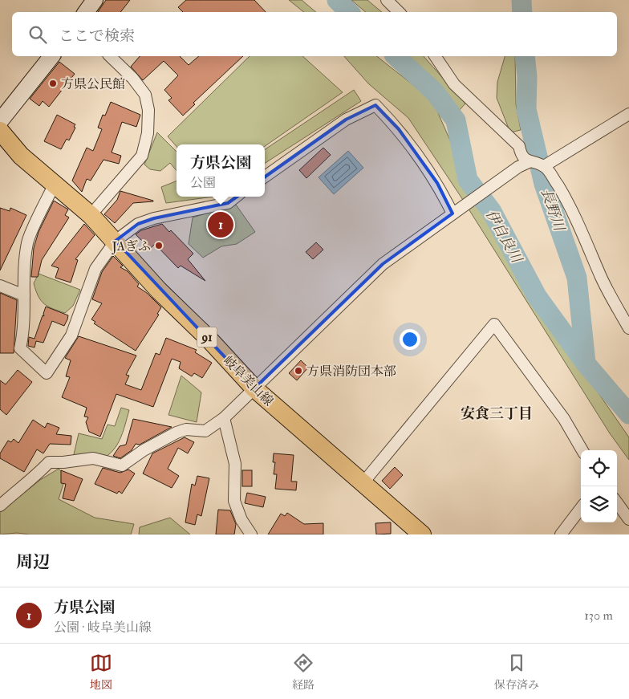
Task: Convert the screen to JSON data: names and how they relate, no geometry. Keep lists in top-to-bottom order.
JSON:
{
  "streets": {
    "main road": ["91", "岐阜美山線"]
  },
  "districts": ["安食三丁目"],
  "water": ["長野川", "伊自良川"],
  "places": ["方県公民館", "JAぎふ", "方県消防団本部"],
  "page": {
    "search": "ここで検索",
    "popup": ["方県公園", "公園"],
    "pins": "1",
    "heading": "周辺",
    "list": [
      {
        "mark": "1",
        "name": "方県公園",
        "note": "公園 · 岐阜美山線",
        "value": "130 m"
      }
    ],
    "nav": ["地図", "経路", "保存済み"]
  }
}
